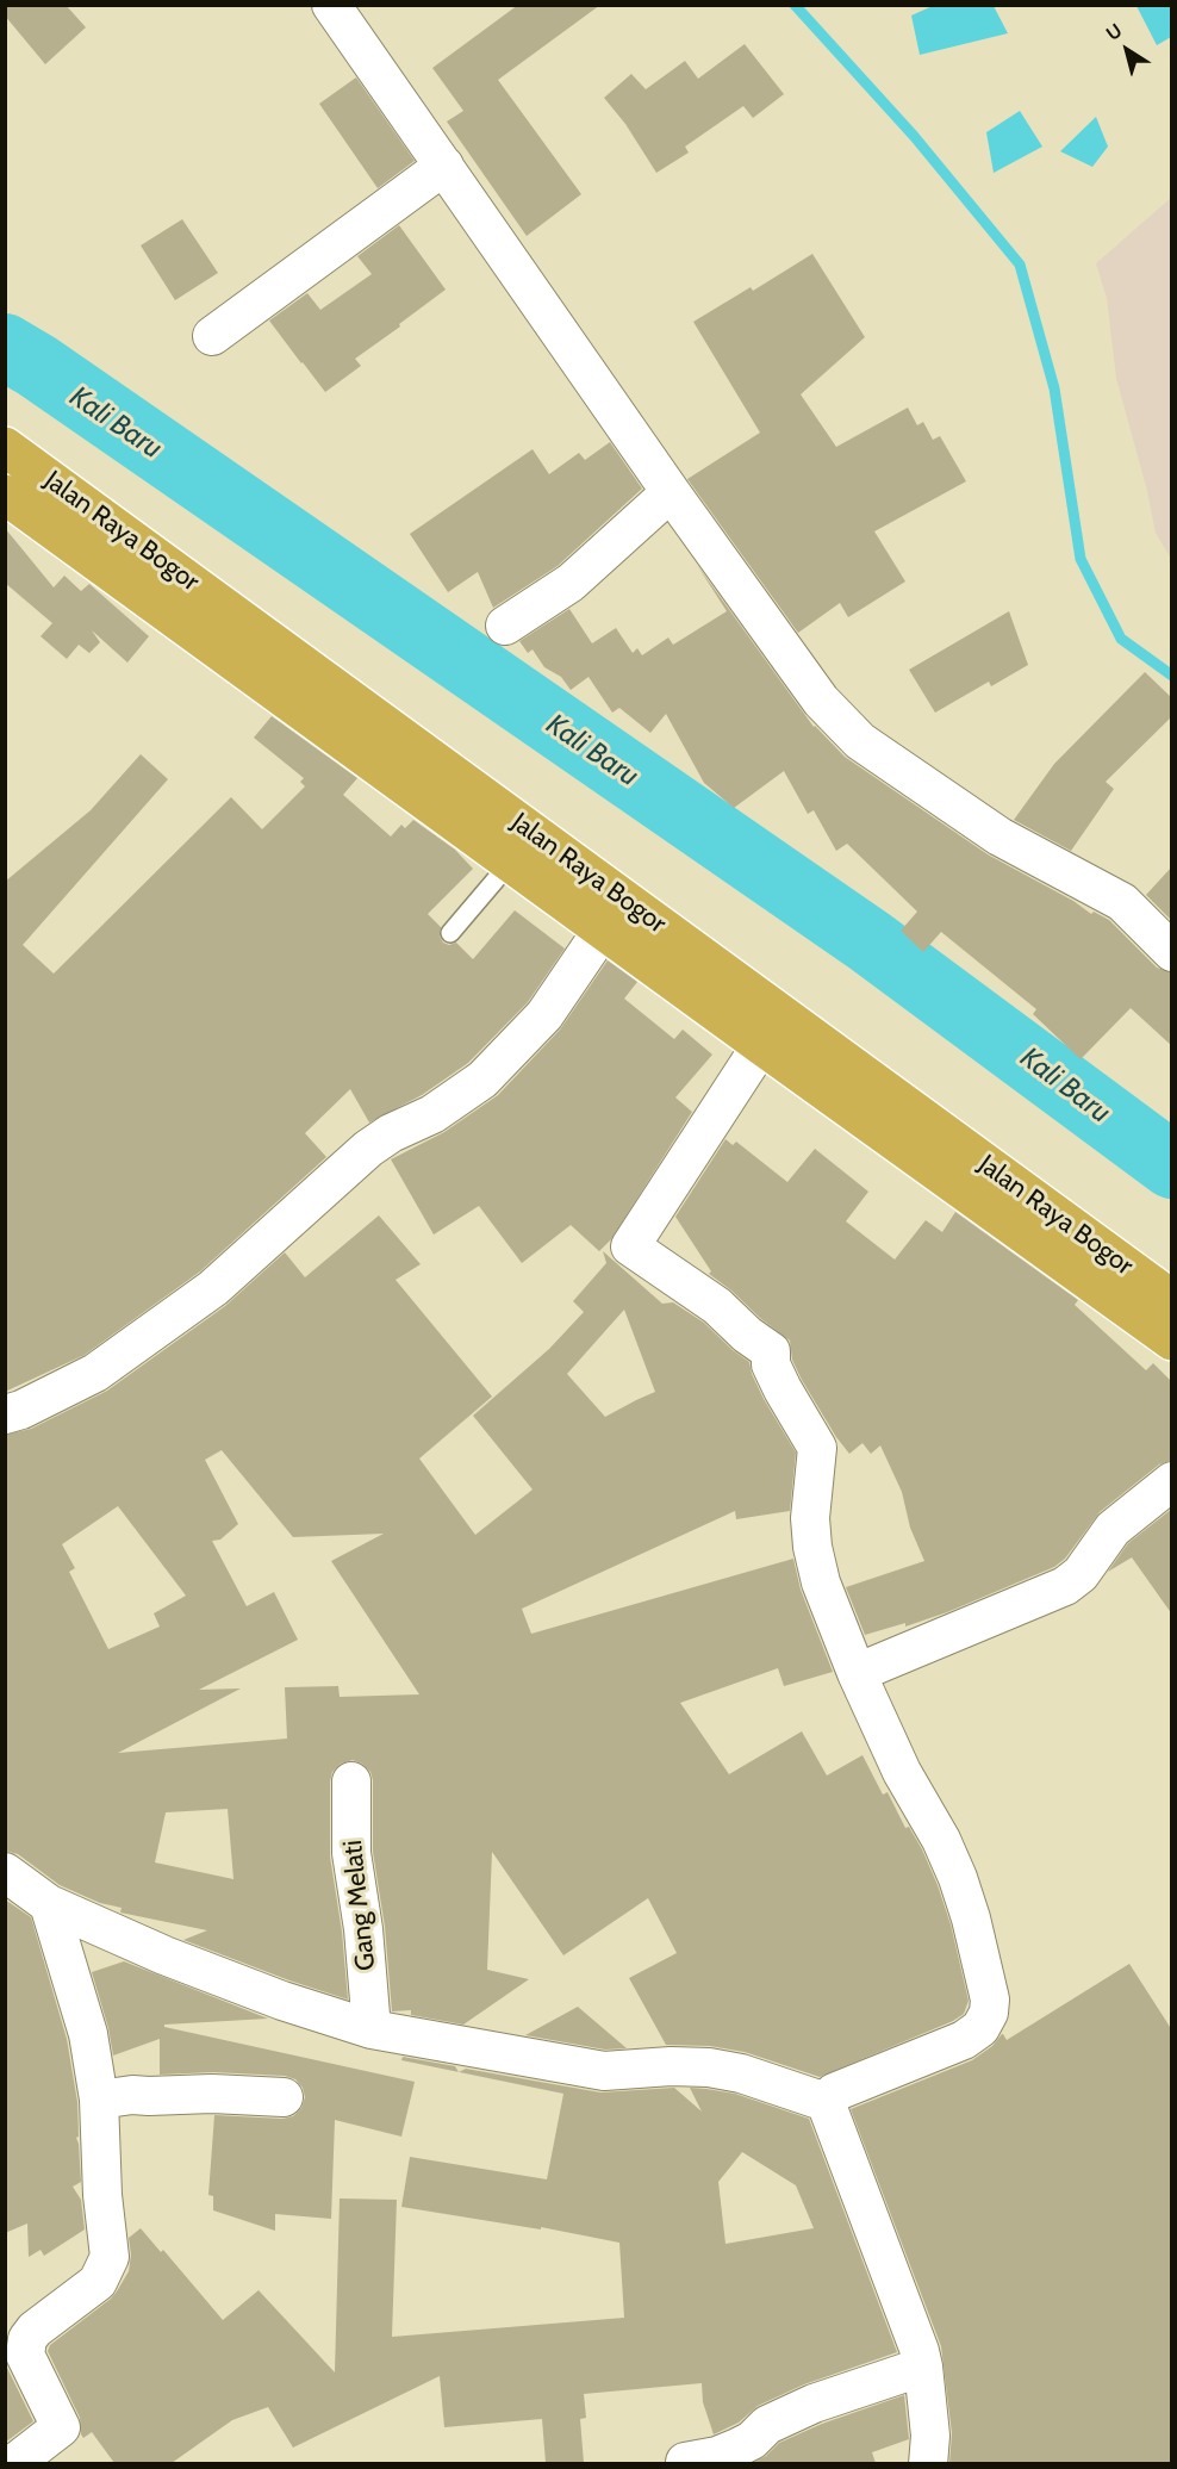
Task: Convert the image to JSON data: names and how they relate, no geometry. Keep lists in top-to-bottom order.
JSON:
{
  "streets": {
    "highway": ["Jalan Raya Bogor"],
    "street": ["Gang Melati"]
  },
  "water": ["Kali Baru"],
  "north": "top left"
}
